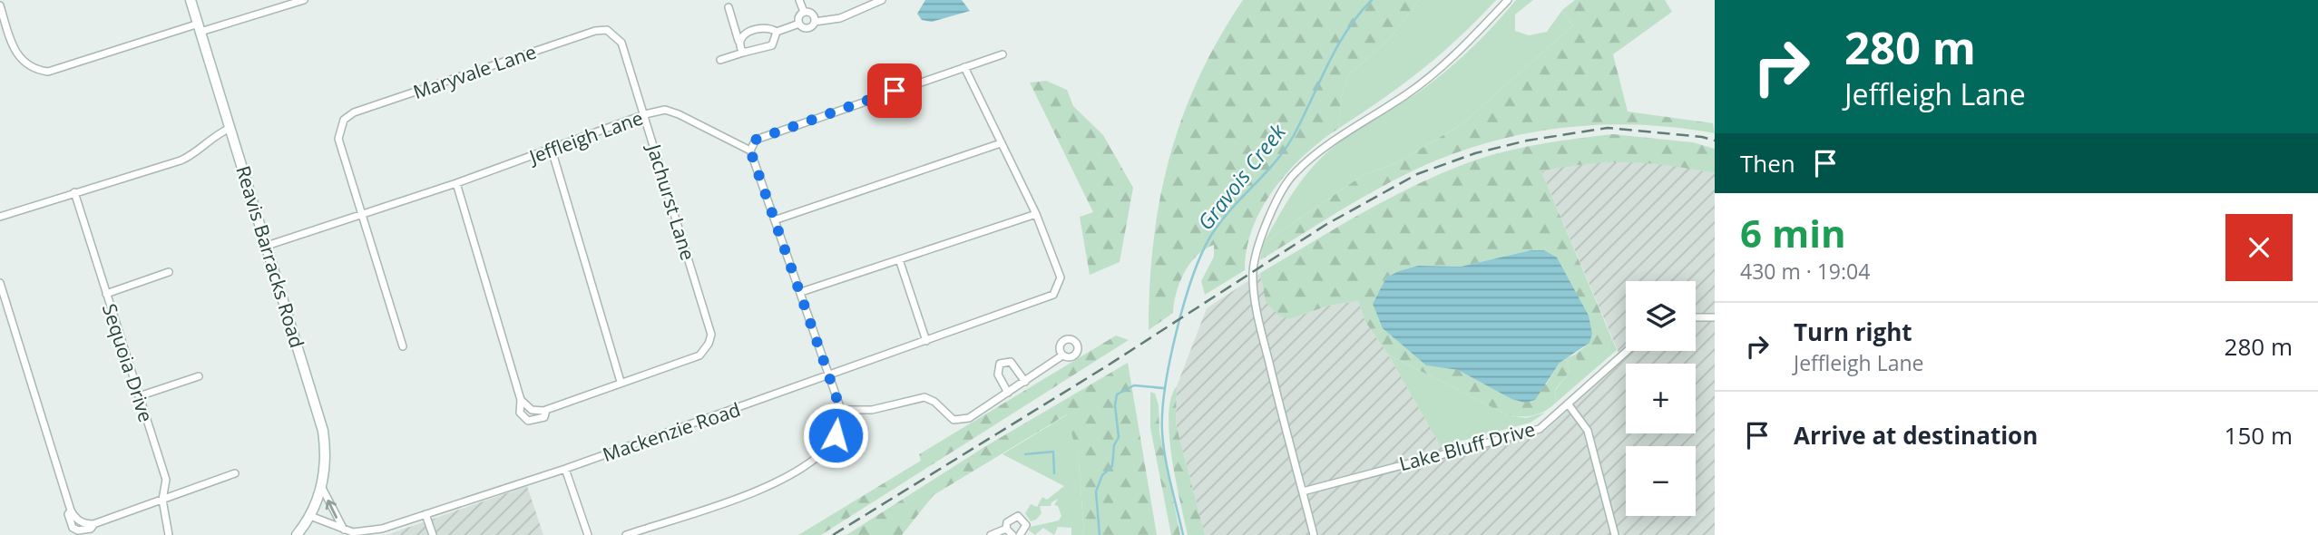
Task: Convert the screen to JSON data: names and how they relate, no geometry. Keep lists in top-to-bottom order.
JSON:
{
  "streets": {
    "main road": ["Reavis Barracks Road"],
    "street": [
      "Maryvale Lane",
      "Jeffleigh Lane",
      "Jachurst Lane",
      "Sequoia Drive",
      "Mackenzie Road",
      "Lake Bluff Drive"
    ]
  },
  "crossings": [
    ["Maryvale Lane", "Jeffleigh Lane"],
    ["Maryvale Lane", "Jachurst Lane"],
    ["Jeffleigh Lane", "Jachurst Lane"],
    ["Jeffleigh Lane", "Reavis Barracks Road"],
    ["Reavis Barracks Road", "Mackenzie Road"]
  ],
  "water": ["Gravois Creek"],
  "page": {
    "turn": ["280 m", "Jeffleigh Lane"],
    "then": "Then",
    "heading": ["6 min", "430 m · 19:04"],
    "map_buttons": ["+", "−"],
    "list": [
      {
        "name": "Turn right",
        "note": "Jeffleigh Lane",
        "value": "280 m"
      },
      {
        "name": "Arrive at destination",
        "value": "150 m"
      }
    ]
  }
}
